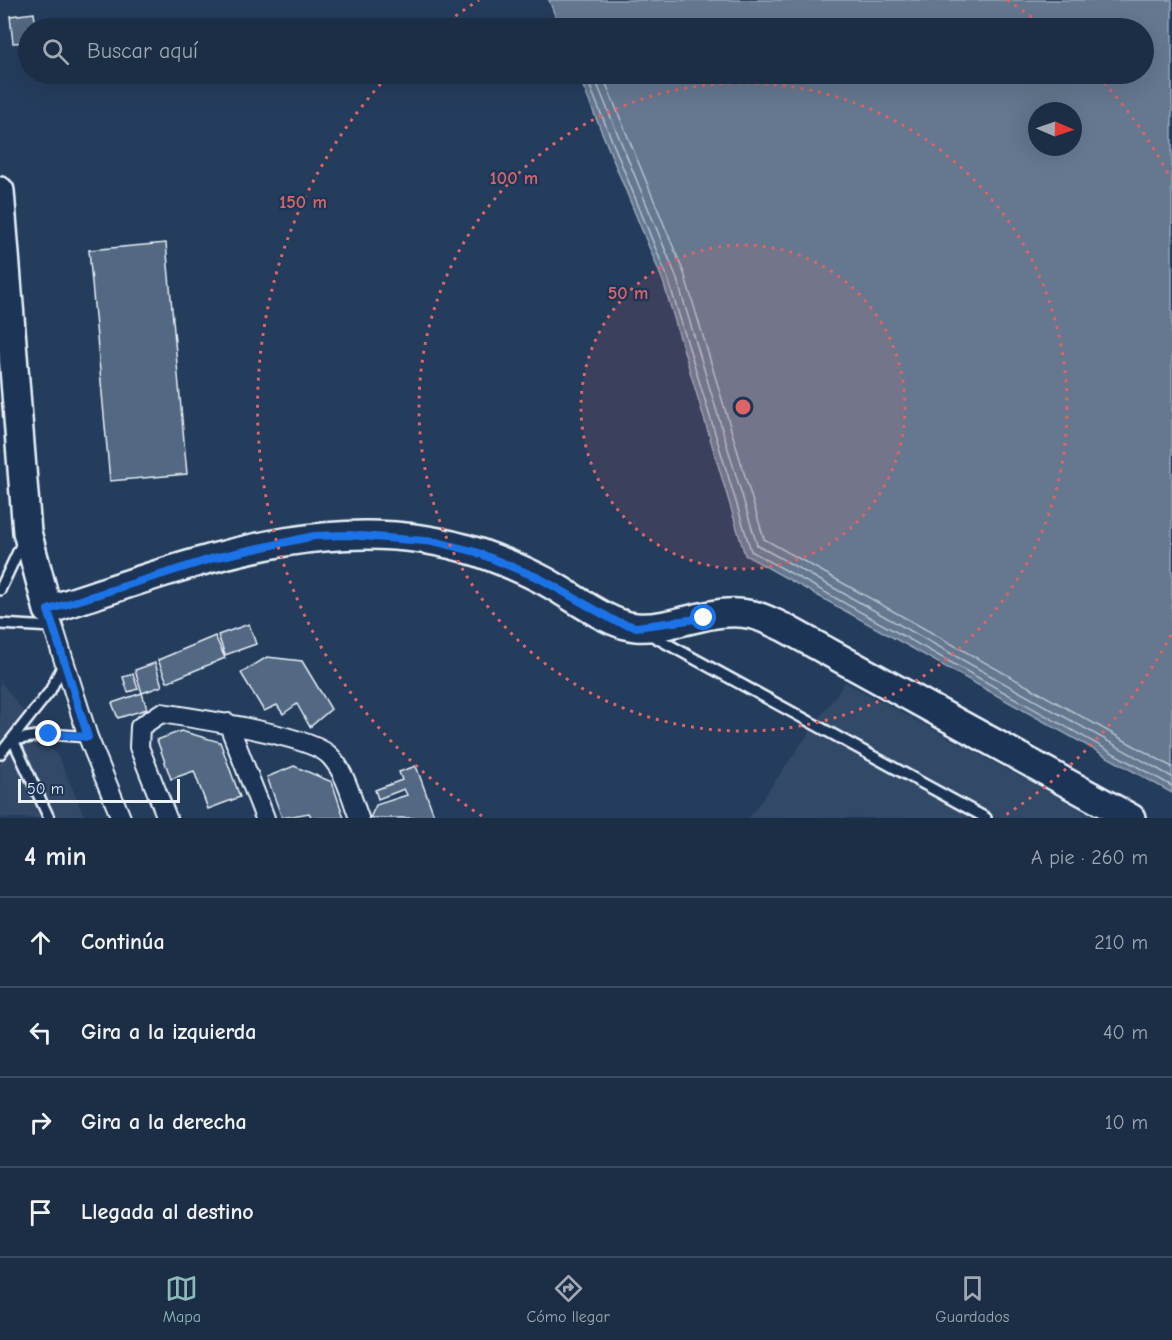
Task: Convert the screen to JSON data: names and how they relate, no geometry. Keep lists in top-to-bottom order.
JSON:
{
  "scale_bar": "50 m",
  "north": "right",
  "page": {
    "search": "Buscar aquí",
    "scale": "50 m",
    "heading": ["4 min", "A pie · 260 m"],
    "list": [
      ["Continúa", "210 m"],
      ["Gira a la izquierda", "40 m"],
      ["Gira a la derecha", "10 m"],
      "Llegada al destino"
    ],
    "nav": ["Mapa", "Cómo llegar", "Guardados"]
  },
  "rings": ["100 m", "150 m", "50 m"]
}
